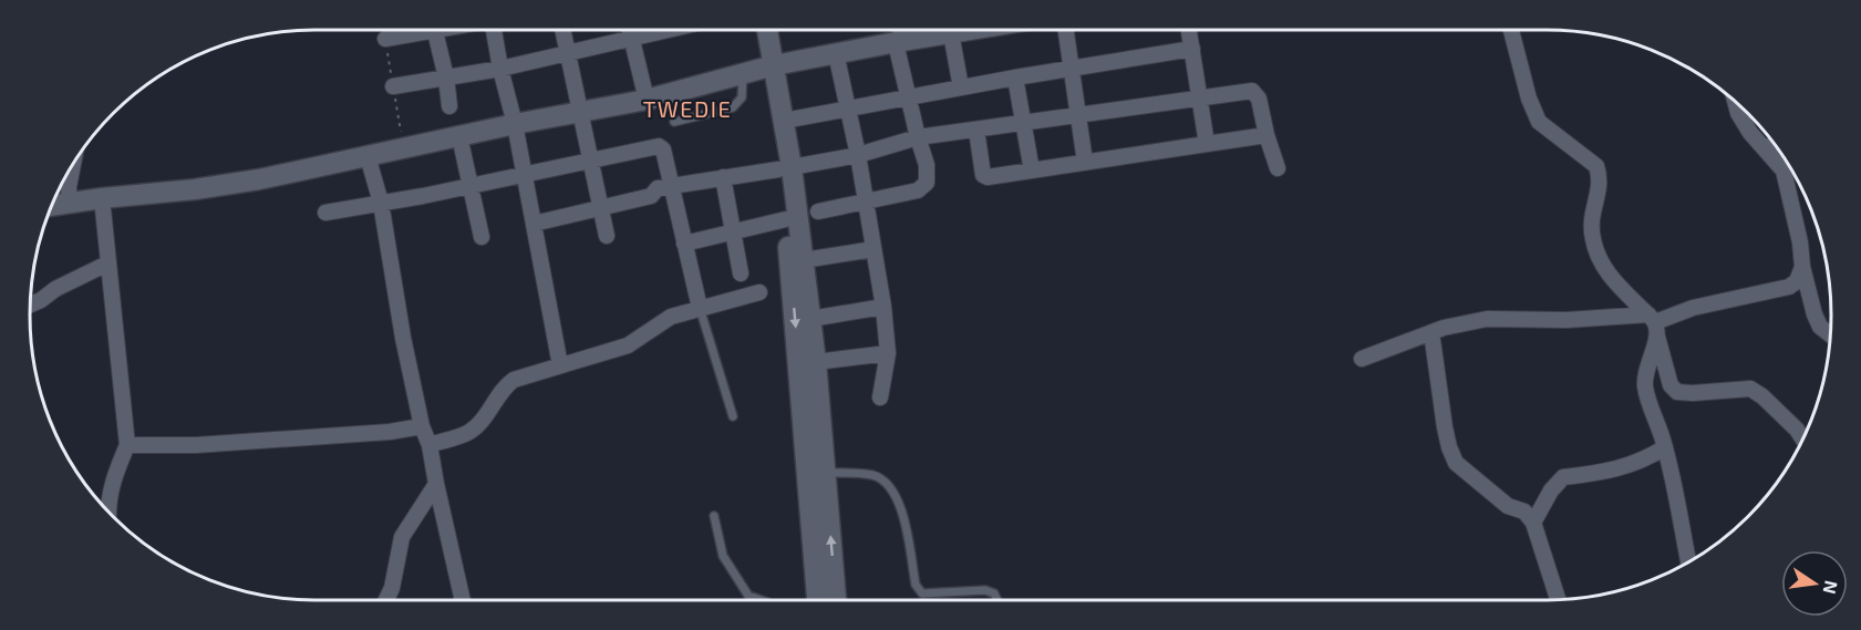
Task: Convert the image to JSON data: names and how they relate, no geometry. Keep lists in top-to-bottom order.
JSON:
{
  "districts": ["TWEDIE"],
  "north": "right"
}
